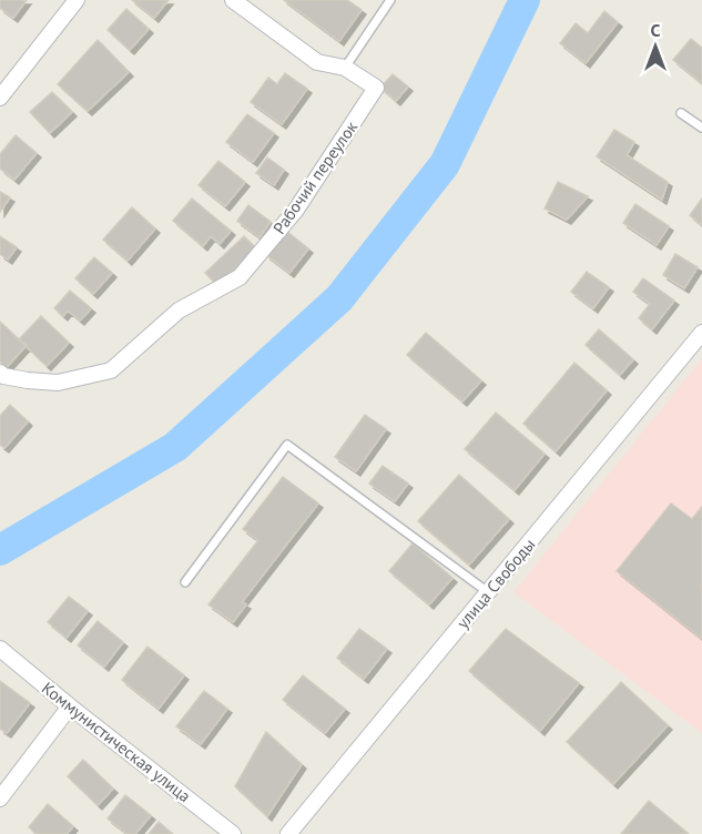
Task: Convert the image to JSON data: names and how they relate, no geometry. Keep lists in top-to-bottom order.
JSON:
{
  "streets": {
    "street": ["Рабочий переулок", "улица Свободы", "Коммунистическая улица"]
  },
  "north": "top"
}
